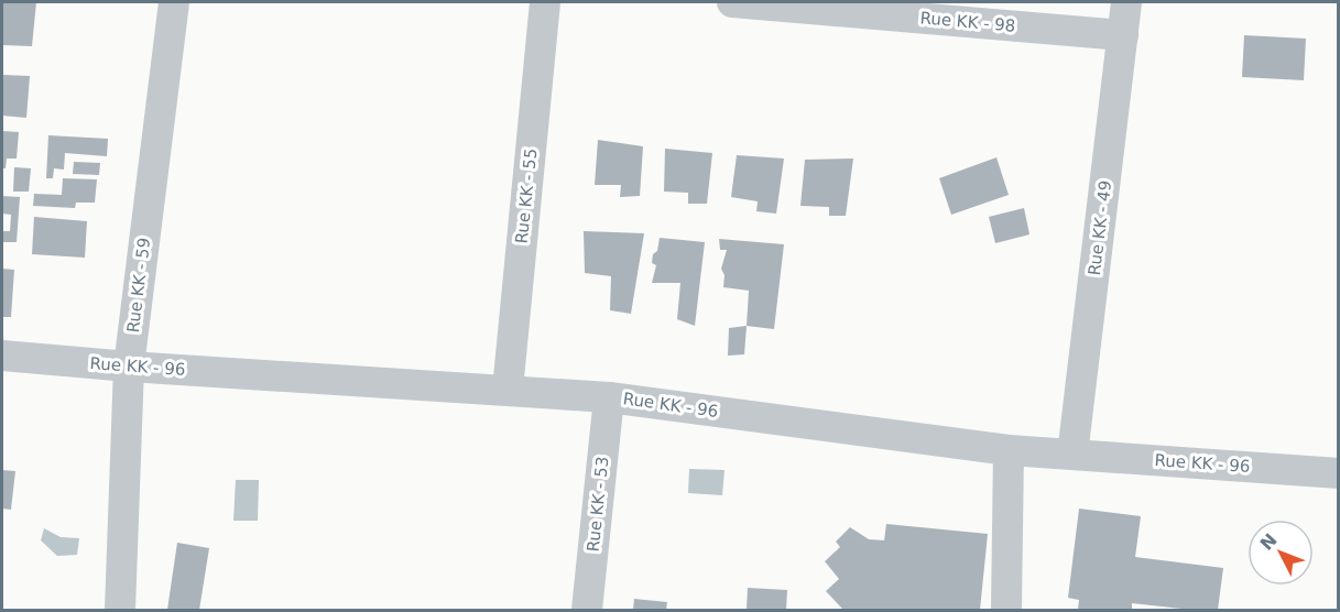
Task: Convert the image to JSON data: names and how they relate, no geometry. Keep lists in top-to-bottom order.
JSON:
{
  "streets": {
    "street": [
      "Rue KK - 98",
      "Rue KK - 55",
      "Rue KK - 49",
      "Rue KK - 59",
      "Rue KK - 96",
      "Rue KK - 53"
    ]
  },
  "crossings": [
    ["Rue KK - 98", "Rue KK - 49"],
    ["Rue KK - 55", "Rue KK - 96"],
    ["Rue KK - 49", "Rue KK - 96"],
    ["Rue KK - 59", "Rue KK - 96"],
    ["Rue KK - 96", "Rue KK - 53"]
  ],
  "north": "top left"
}
